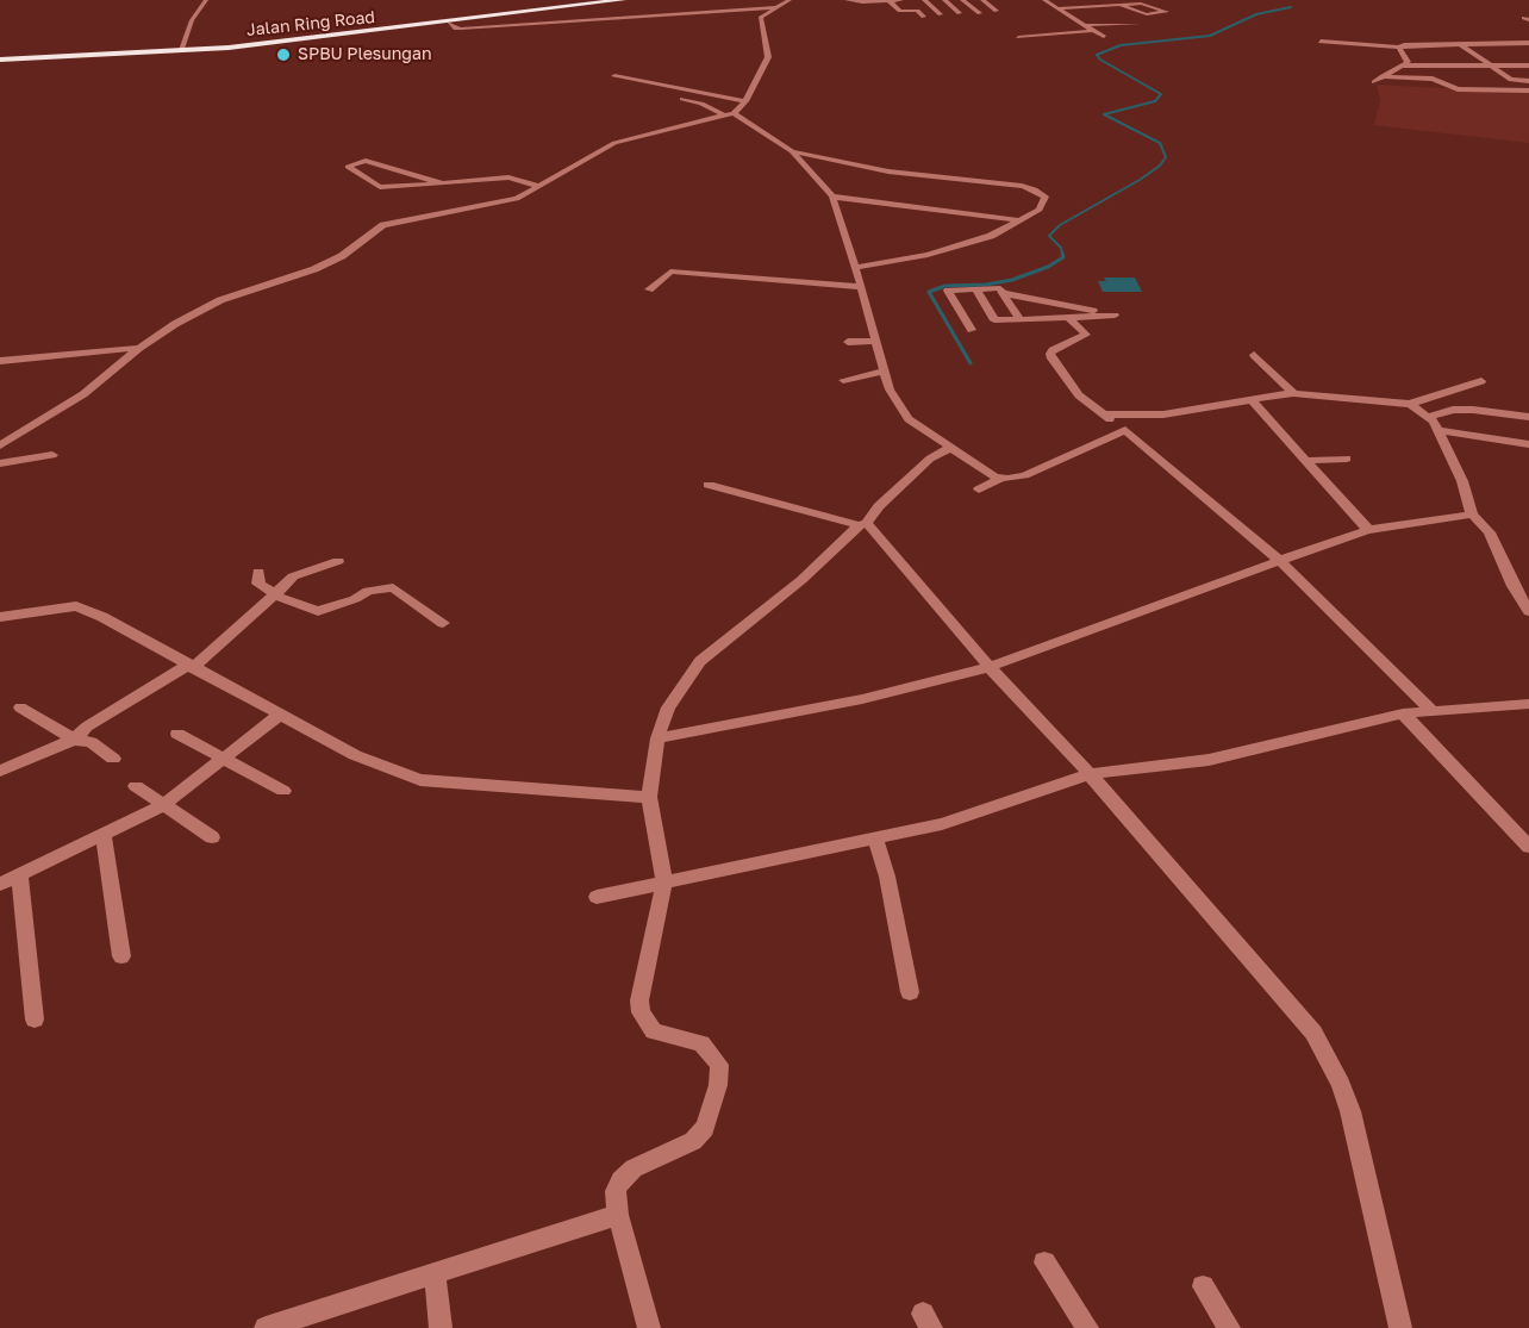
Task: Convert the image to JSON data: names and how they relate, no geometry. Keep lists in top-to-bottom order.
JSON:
{
  "streets": {
    "highway": ["Jalan Ring Road"]
  },
  "places": ["SPBU Plesungan"]
}
